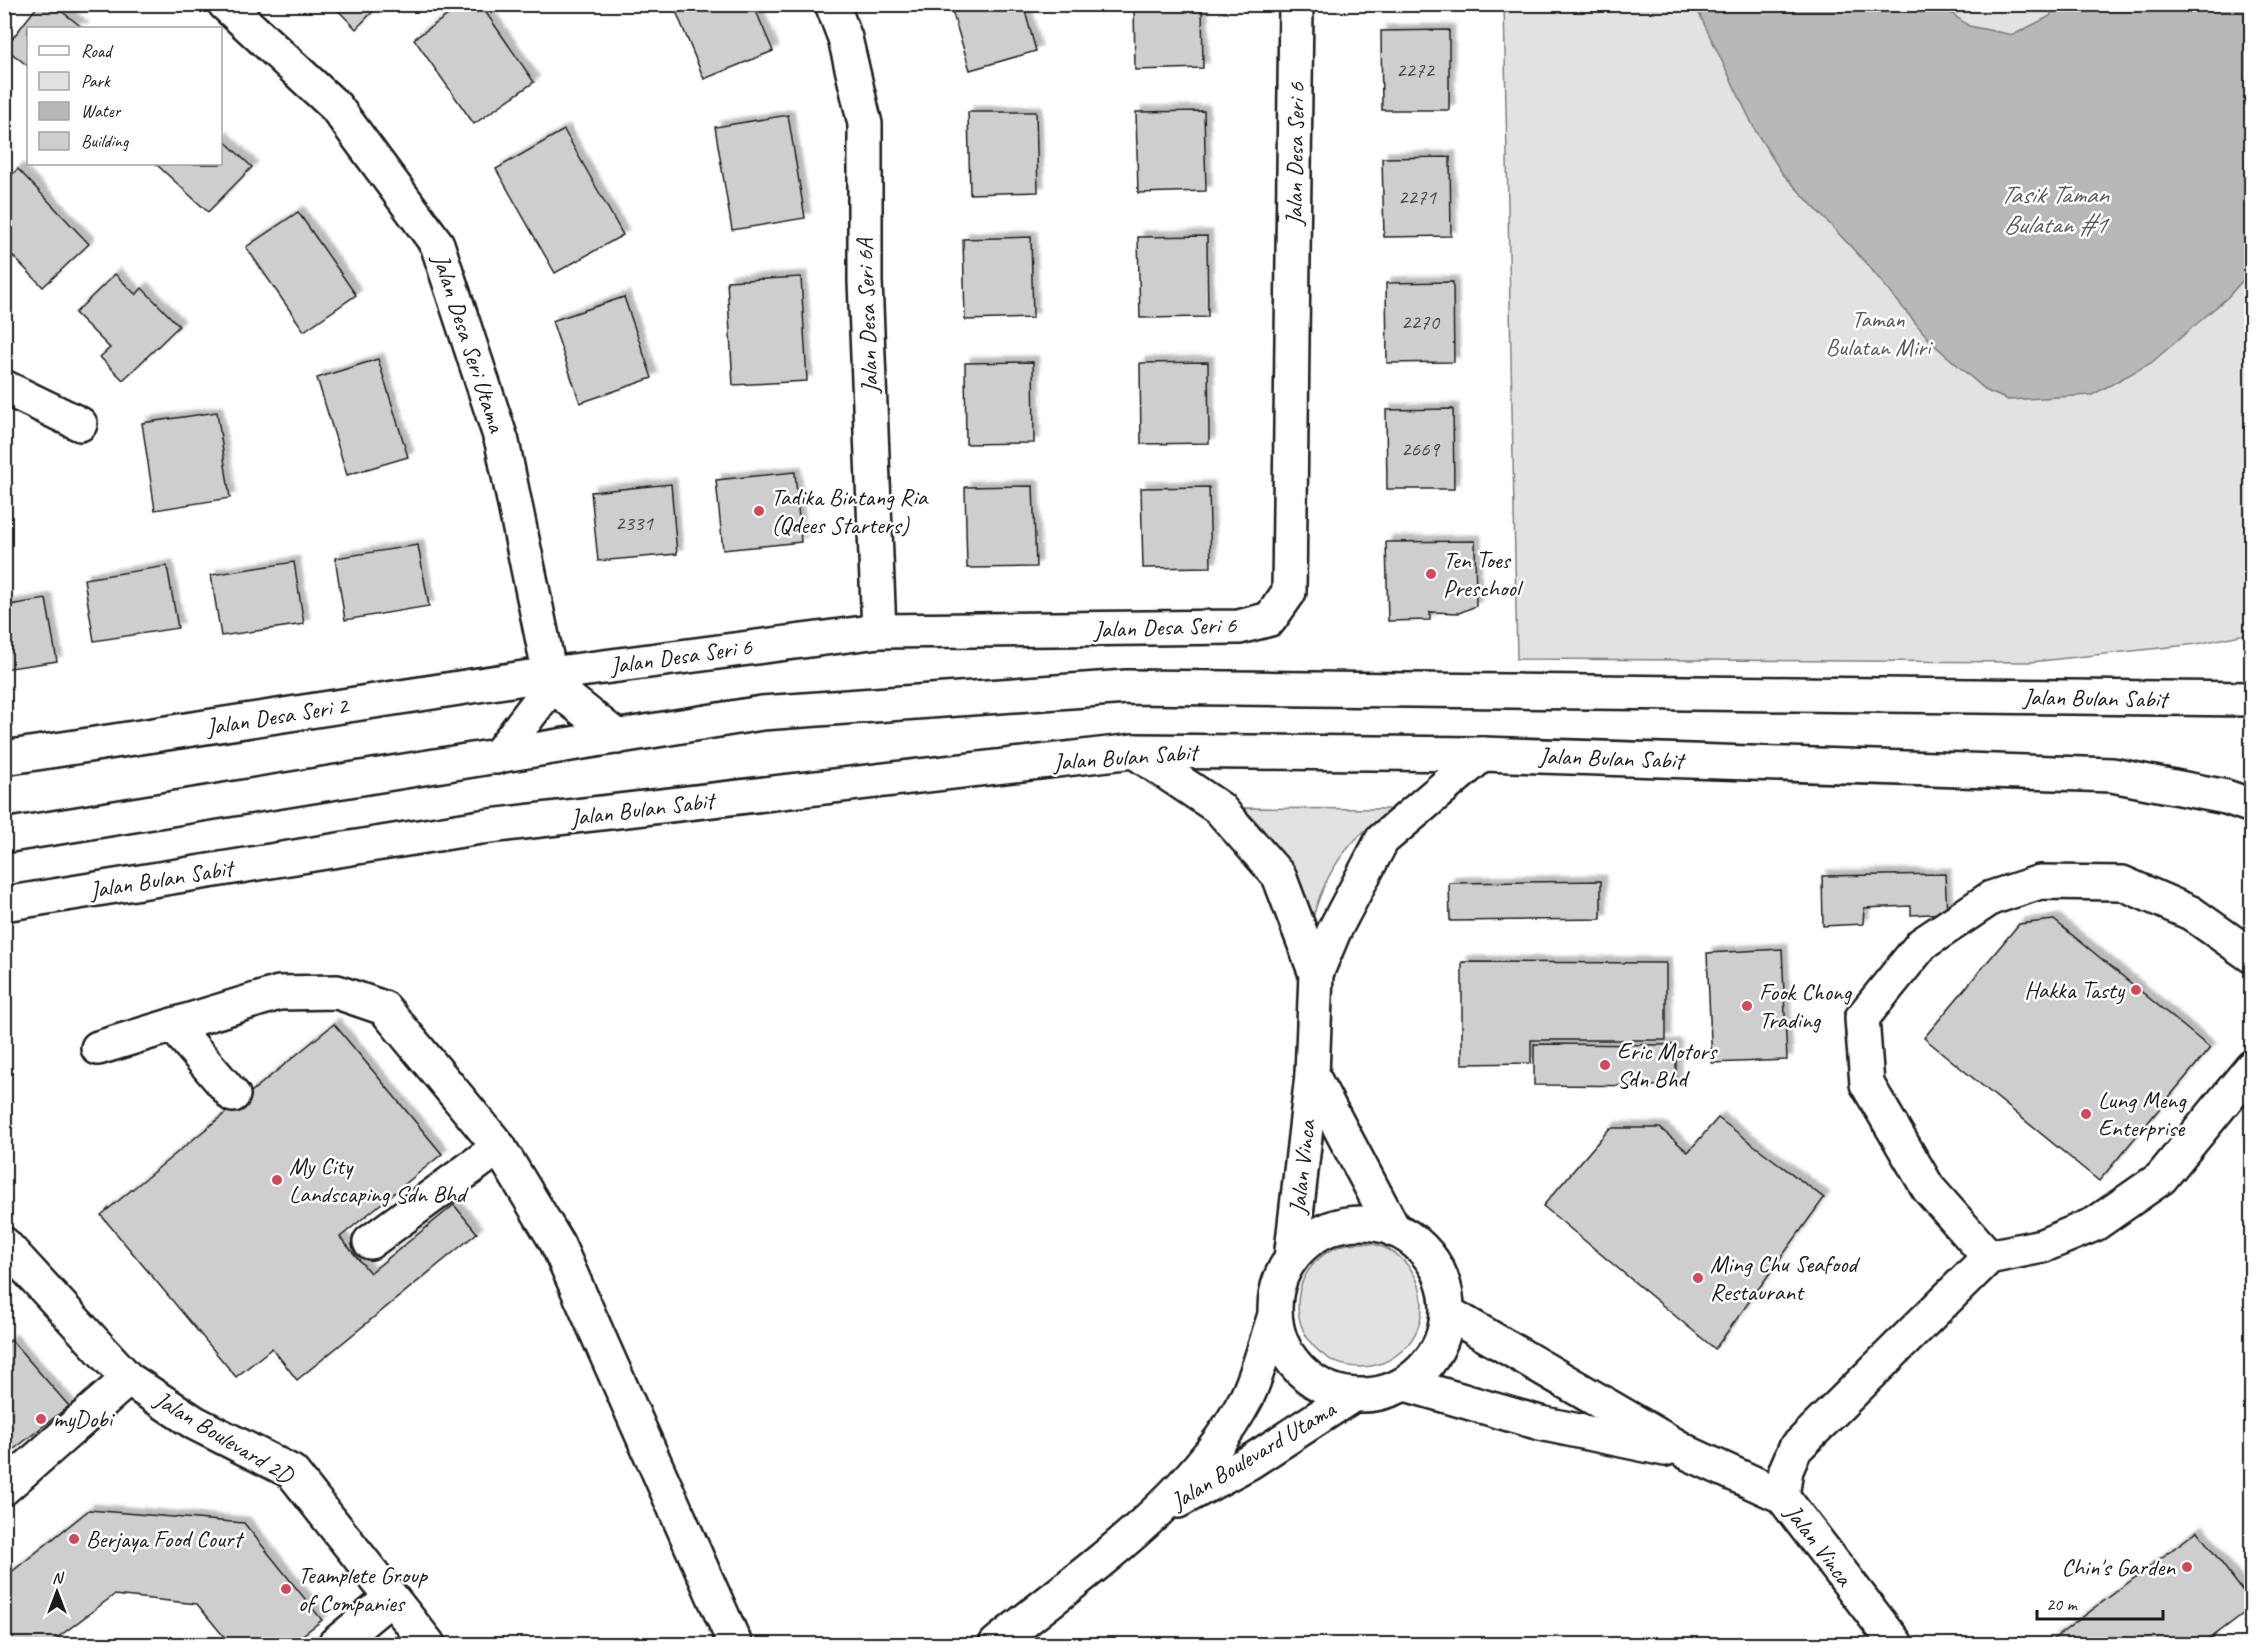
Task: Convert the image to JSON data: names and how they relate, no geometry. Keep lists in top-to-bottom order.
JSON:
{
  "streets": {
    "street": [
      "Jalan Desa Seri 6",
      "Jalan Desa Seri 6A",
      "Jalan Desa Seri Utama",
      "Jalan Bulan Sabit",
      "Jalan Desa Seri 2",
      "Jalan Vinca",
      "Jalan Boulevard 2D",
      "Jalan Boulevard Utama"
    ]
  },
  "crossings": [
    ["Jalan Desa Seri 6", "Jalan Desa Seri 6A"],
    ["Jalan Desa Seri 6", "Jalan Desa Seri Utama"],
    ["Jalan Desa Seri 6", "Jalan Desa Seri 2"],
    ["Jalan Desa Seri Utama", "Jalan Desa Seri 2"],
    ["Jalan Vinca", "Jalan Boulevard Utama"]
  ],
  "water": ["Tasik Taman Bulatan #1"],
  "parks": ["Taman Bulatan Miri"],
  "places": [
    "Tadika Bintang Ria (Qdees Starters)",
    "Ten Toes Preschool",
    "Hakka Tasty",
    "Fook Chong Trading",
    "Eric Motors Sdn Bhd",
    "Lung Meng Enterprise",
    "My City Landscaping Sdn Bhd",
    "Ming Chu Seafood Restaurant",
    "myDobi",
    "Berjaya Food Court",
    "Chin's Garden",
    "Teamplete Group of Companies"
  ],
  "house_numbers": [
    "2272",
    "2271",
    "2270",
    "2669",
    "2331"
  ],
  "legend": [
    "Road",
    "Park",
    "Water",
    "Building"
  ],
  "scale_bar": "20 m",
  "north": "top"
}
